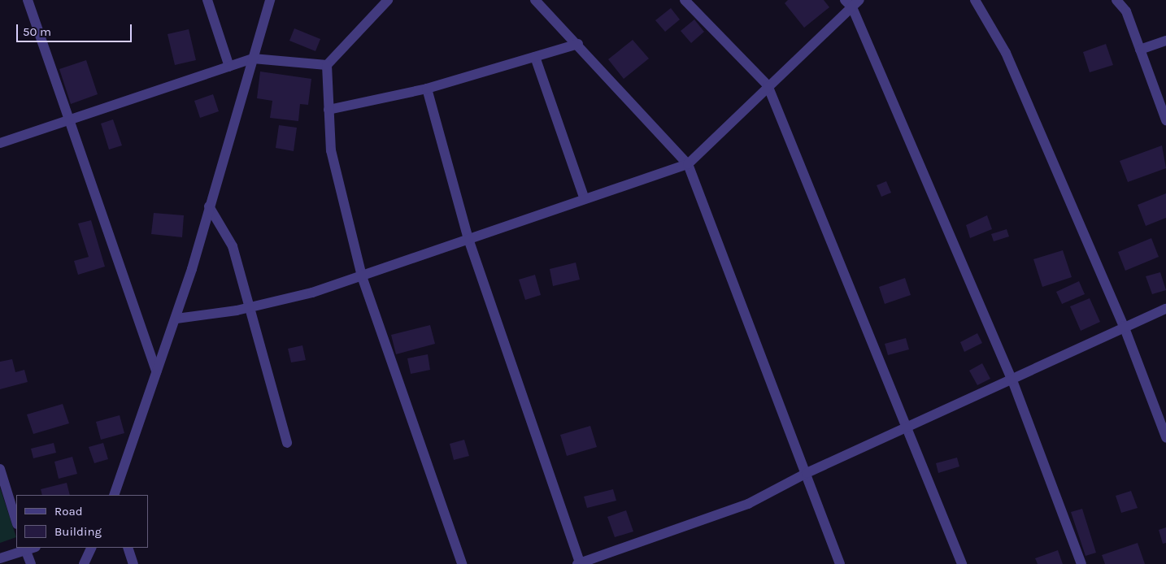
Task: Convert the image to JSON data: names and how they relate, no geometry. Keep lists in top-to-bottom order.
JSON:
{
  "legend": ["Road", "Building"],
  "scale_bar": "50 m"
}
